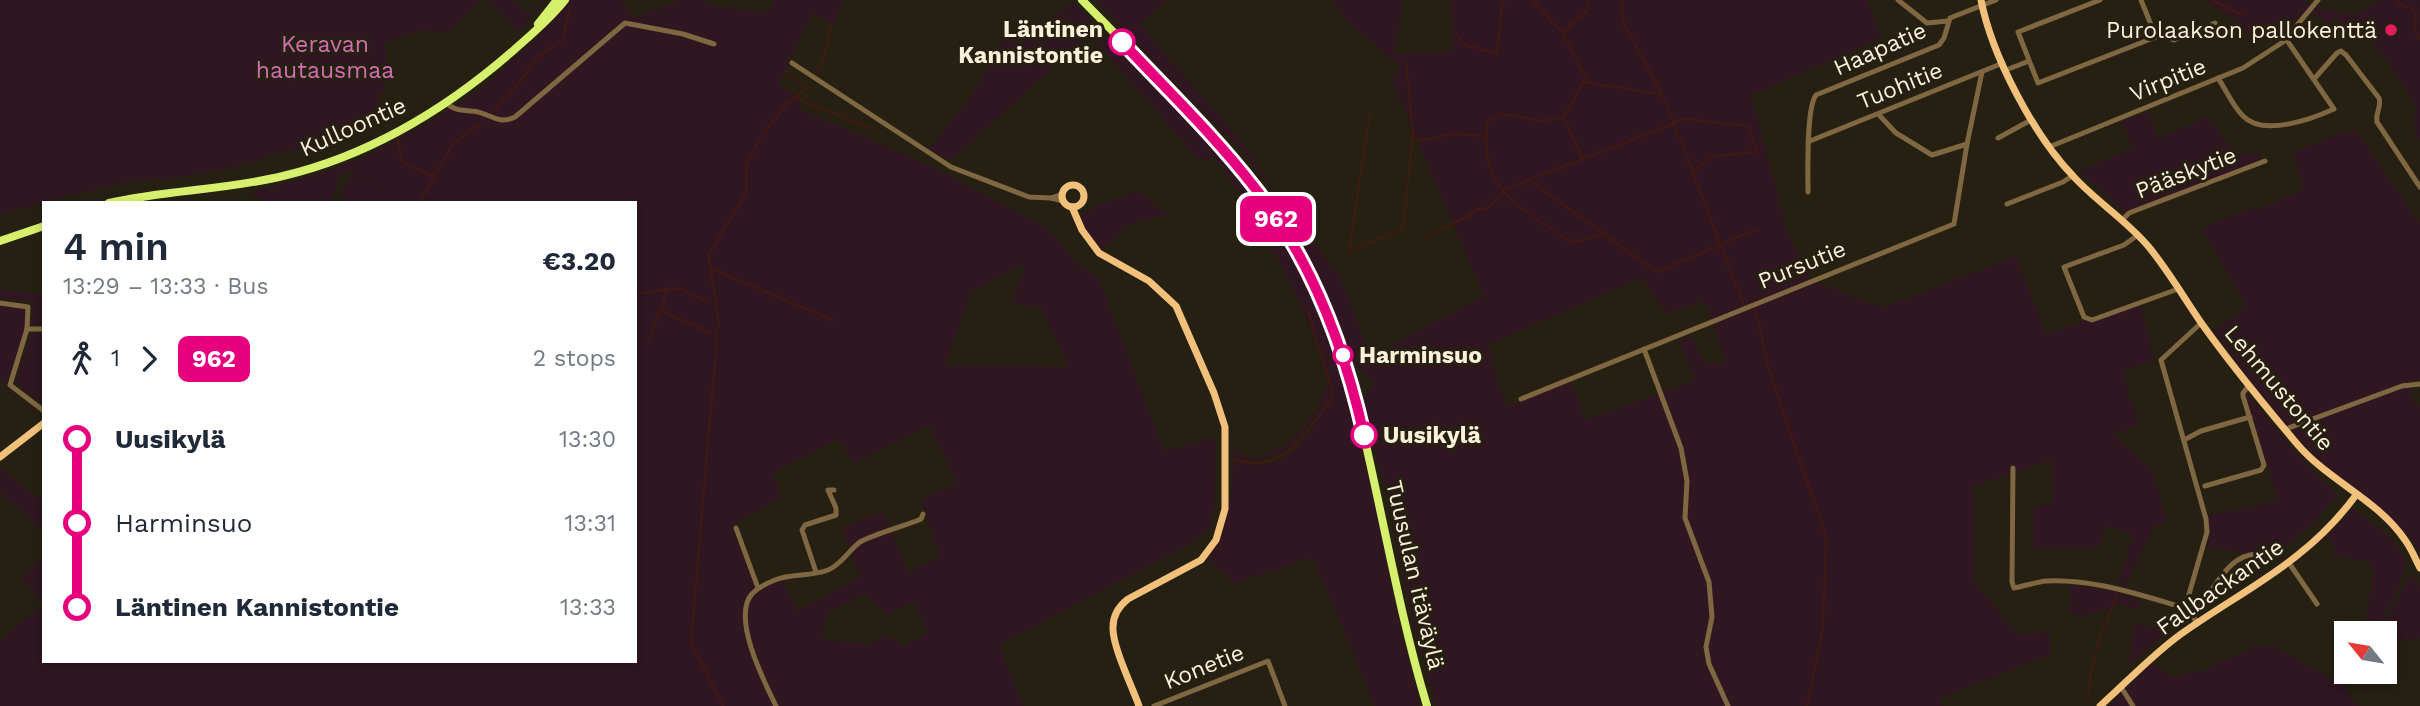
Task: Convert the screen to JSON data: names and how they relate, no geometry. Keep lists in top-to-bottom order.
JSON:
{
  "streets": {
    "main road": ["Kulloontie", "Tuusulan itäväylä"],
    "street": [
      "Haapatie",
      "Virpitie",
      "Tuohitie",
      "Pääskytie",
      "Pursutie",
      "Lehmustontie",
      "Fallbackantie",
      "Konetie"
    ]
  },
  "crossings": [
    ["Haapatie", "Tuohitie"],
    ["Haapatie", "Lehmustontie"],
    ["Virpitie", "Lehmustontie"],
    ["Tuohitie", "Pursutie"],
    ["Tuohitie", "Lehmustontie"],
    ["Pääskytie", "Lehmustontie"],
    ["Lehmustontie", "Fallbackantie"]
  ],
  "parks": ["Keravan hautausmaa"],
  "places": [
    "Purolaakson pallokenttä",
    "Läntinen Kannistontie",
    "Harminsuo",
    "Uusikylä"
  ],
  "lines": ["bus line 962"],
  "north": "top left",
  "page": {
    "on_map": "962",
    "heading": ["4 min", "13:29 – 13:33 · Bus", "€3.20"],
    "legs": ["1", "962", "2 stops"],
    "list": [
      {
        "name": "Uusikylä",
        "value": "13:30"
      },
      {
        "name": "Harminsuo",
        "value": "13:31"
      },
      {
        "name": "Läntinen Kannistontie",
        "value": "13:33"
      }
    ]
  }
}
